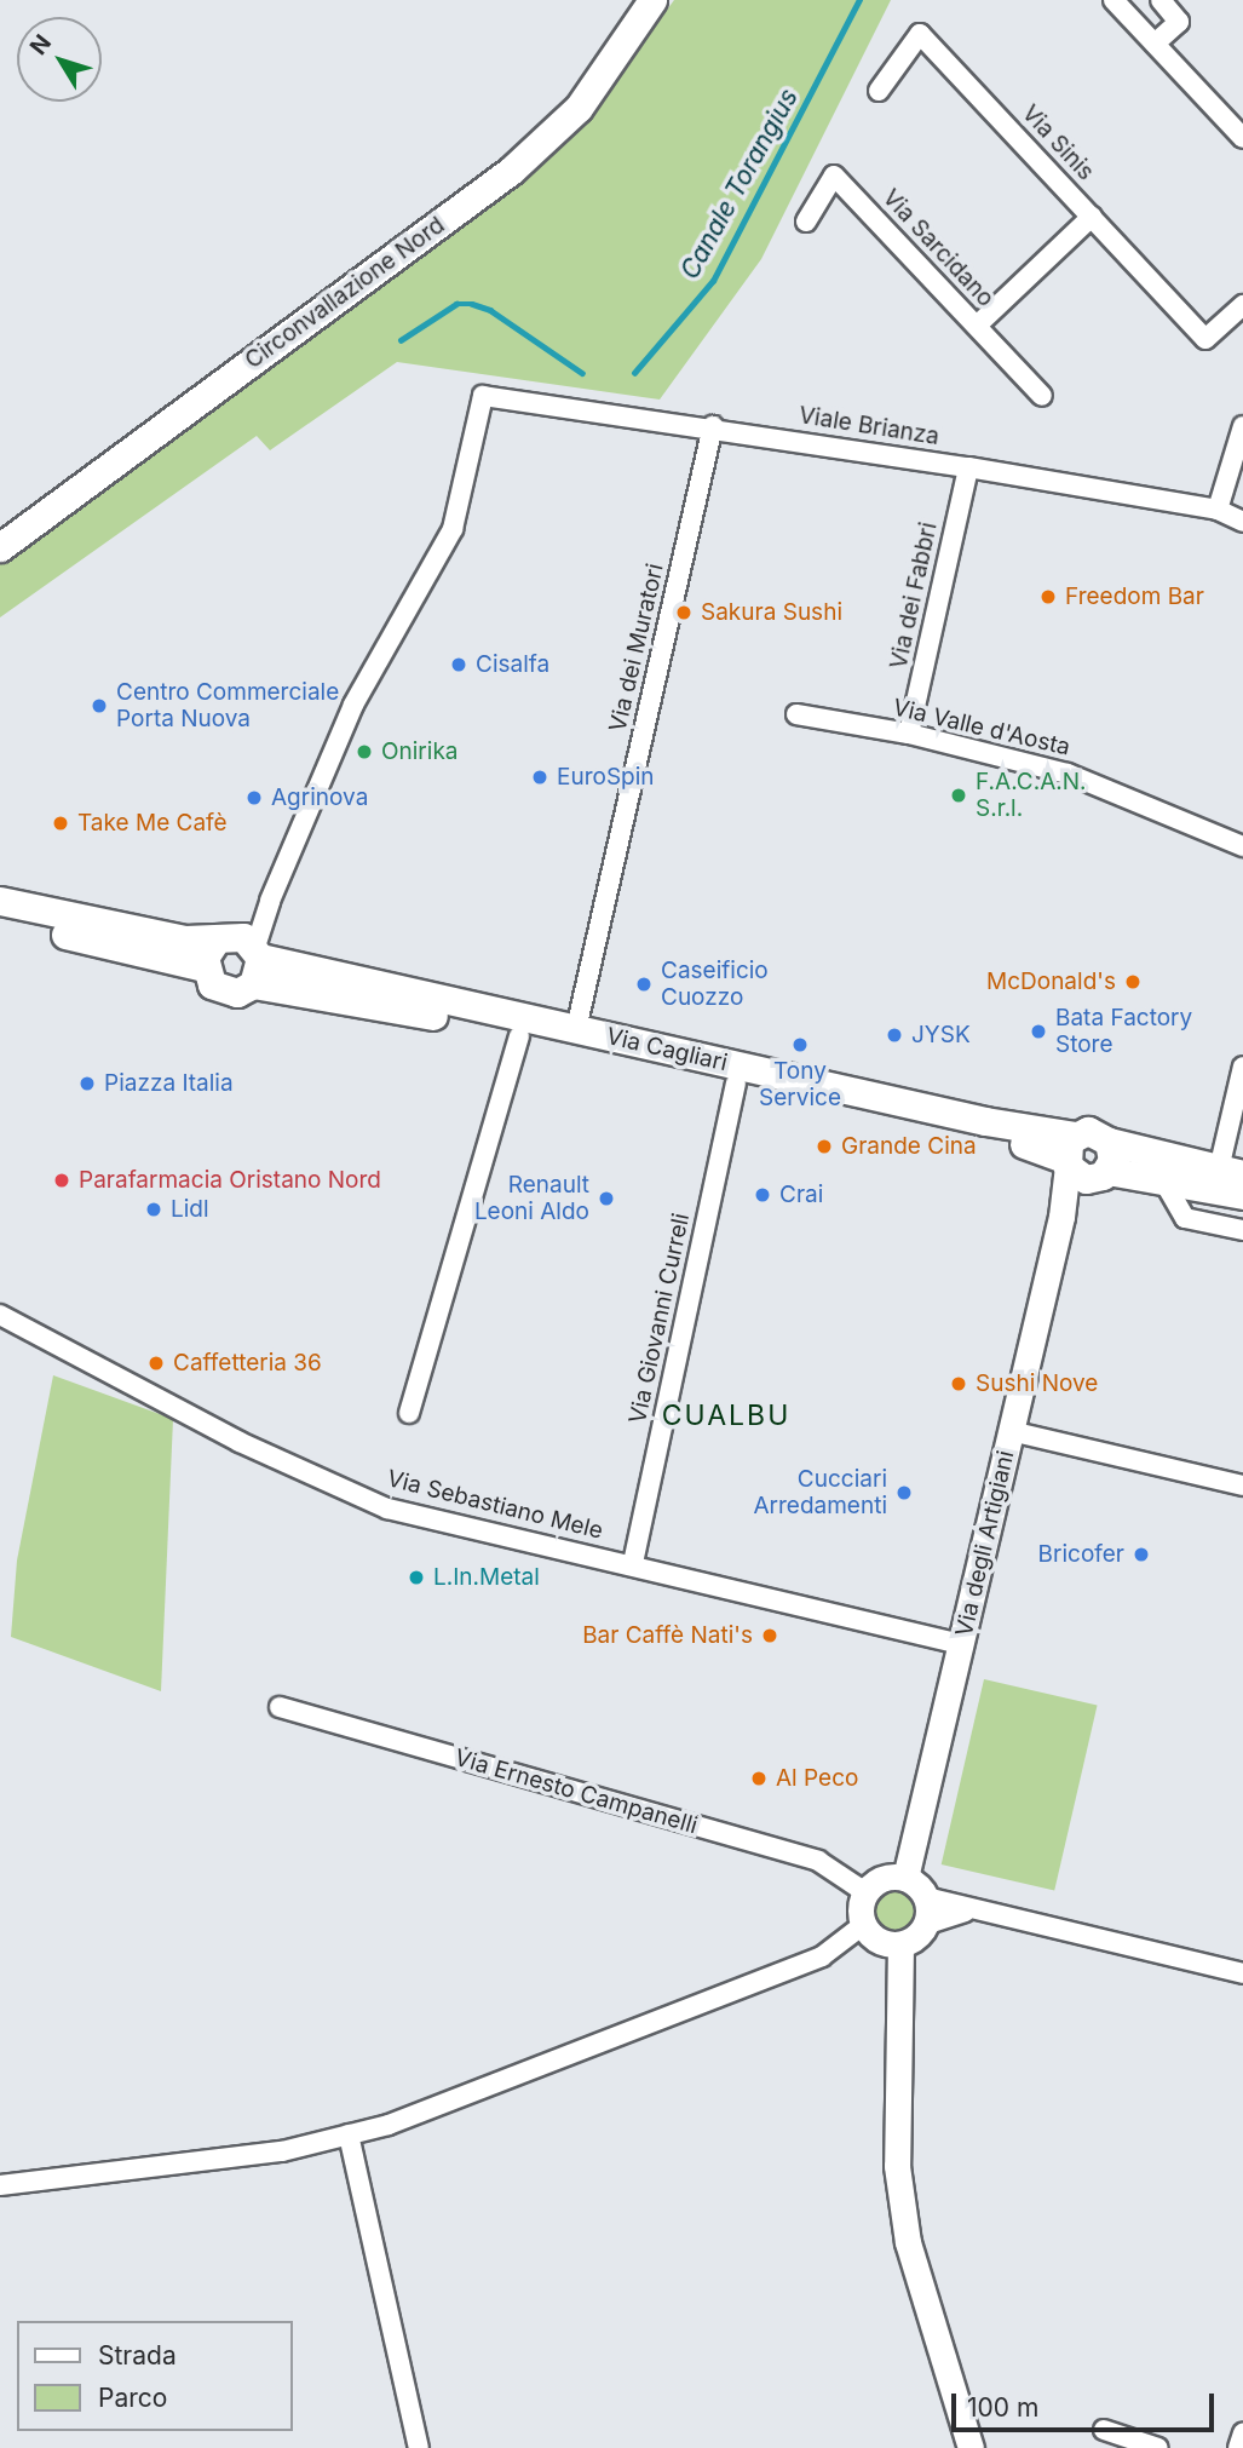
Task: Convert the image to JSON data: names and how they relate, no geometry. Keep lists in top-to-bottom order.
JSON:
{
  "streets": {
    "main road": ["Circonvallazione Nord", "Via Cagliari"],
    "street": [
      "Via Sinis",
      "Via Sarcidano",
      "Viale Brianza",
      "Via dei Fabbri",
      "Via dei Muratori",
      "Via Valle d'Aosta",
      "Via Giovanni Curreli",
      "Via Sebastiano Mele",
      "Via degli Artigiani",
      "Via Ernesto Campanelli"
    ]
  },
  "crossings": [
    ["Viale Brianza", "Via dei Fabbri"],
    ["Viale Brianza", "Via dei Muratori"],
    ["Via dei Fabbri", "Via Valle d'Aosta"],
    ["Via dei Muratori", "Via Cagliari"],
    ["Via Cagliari", "Via Giovanni Curreli"],
    ["Via Cagliari", "Via degli Artigiani"],
    ["Via Giovanni Curreli", "Via Sebastiano Mele"],
    ["Via Sebastiano Mele", "Via degli Artigiani"],
    ["Via degli Artigiani", "Via Ernesto Campanelli"]
  ],
  "districts": ["CUALBU"],
  "water": ["Canale Torangius"],
  "places": [
    "Freedom Bar",
    "Sakura Sushi",
    "Cisalfa",
    "Centro Commerciale Porta Nuova",
    "Onirika",
    "EuroSpin",
    "F.A.C.A.N. S.r.l.",
    "Agrinova",
    "Take Me Cafè",
    "McDonald's",
    "Caseificio Cuozzo",
    "Bata Factory Store",
    "JYSK",
    "Tony Service",
    "Piazza Italia",
    "Grande Cina",
    "Parafarmacia Oristano Nord",
    "Crai",
    "Renault Leoni Aldo",
    "Lidl",
    "Caffetteria 36",
    "Sushi Nove",
    "Cucciari Arredamenti",
    "Bricofer",
    "L.In.Metal",
    "Bar Caffè Nati's",
    "Al Peco"
  ],
  "legend": ["Strada", "Parco"],
  "scale_bar": "100 m",
  "north": "top left"
}
